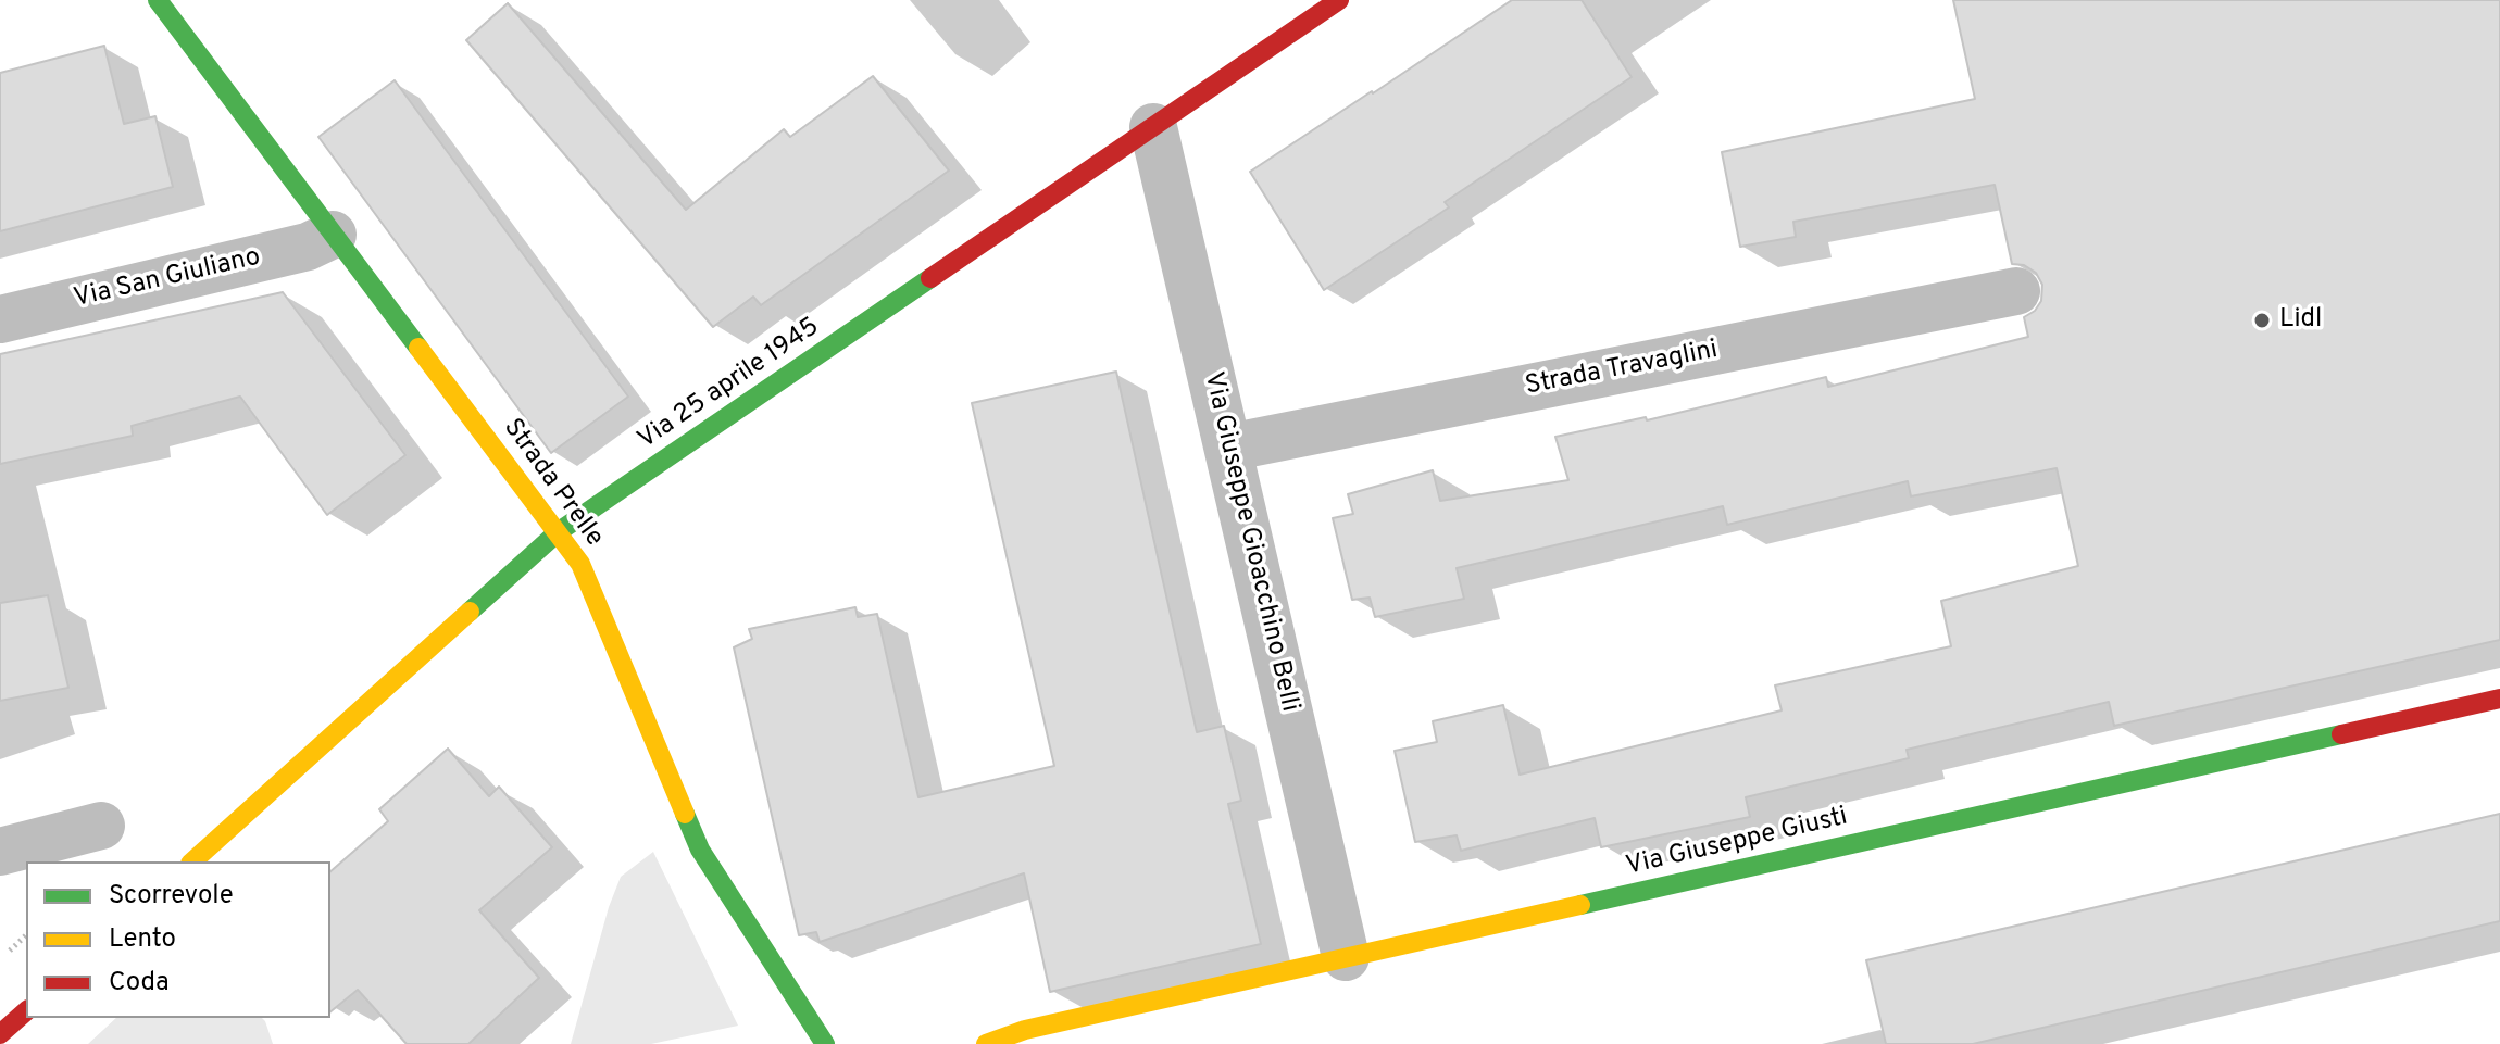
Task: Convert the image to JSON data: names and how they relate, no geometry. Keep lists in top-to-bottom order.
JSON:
{
  "streets": {
    "street": [
      "Via San Giuliano",
      "Strada Travaglini",
      "Via 25 aprile 1945",
      "Strada Prelle",
      "Via Giuseppe Gioacchino Belli",
      "Via Giuseppe Giusti"
    ]
  },
  "crossings": [
    ["Via San Giuliano", "Strada Prelle"],
    ["Strada Travaglini", "Via Giuseppe Gioacchino Belli"],
    ["Via 25 aprile 1945", "Strada Prelle"],
    ["Via 25 aprile 1945", "Via Giuseppe Gioacchino Belli"],
    ["Via Giuseppe Gioacchino Belli", "Via Giuseppe Giusti"]
  ],
  "places": ["Lidl"],
  "legend": ["Scorrevole", "Lento", "Coda"]
}
